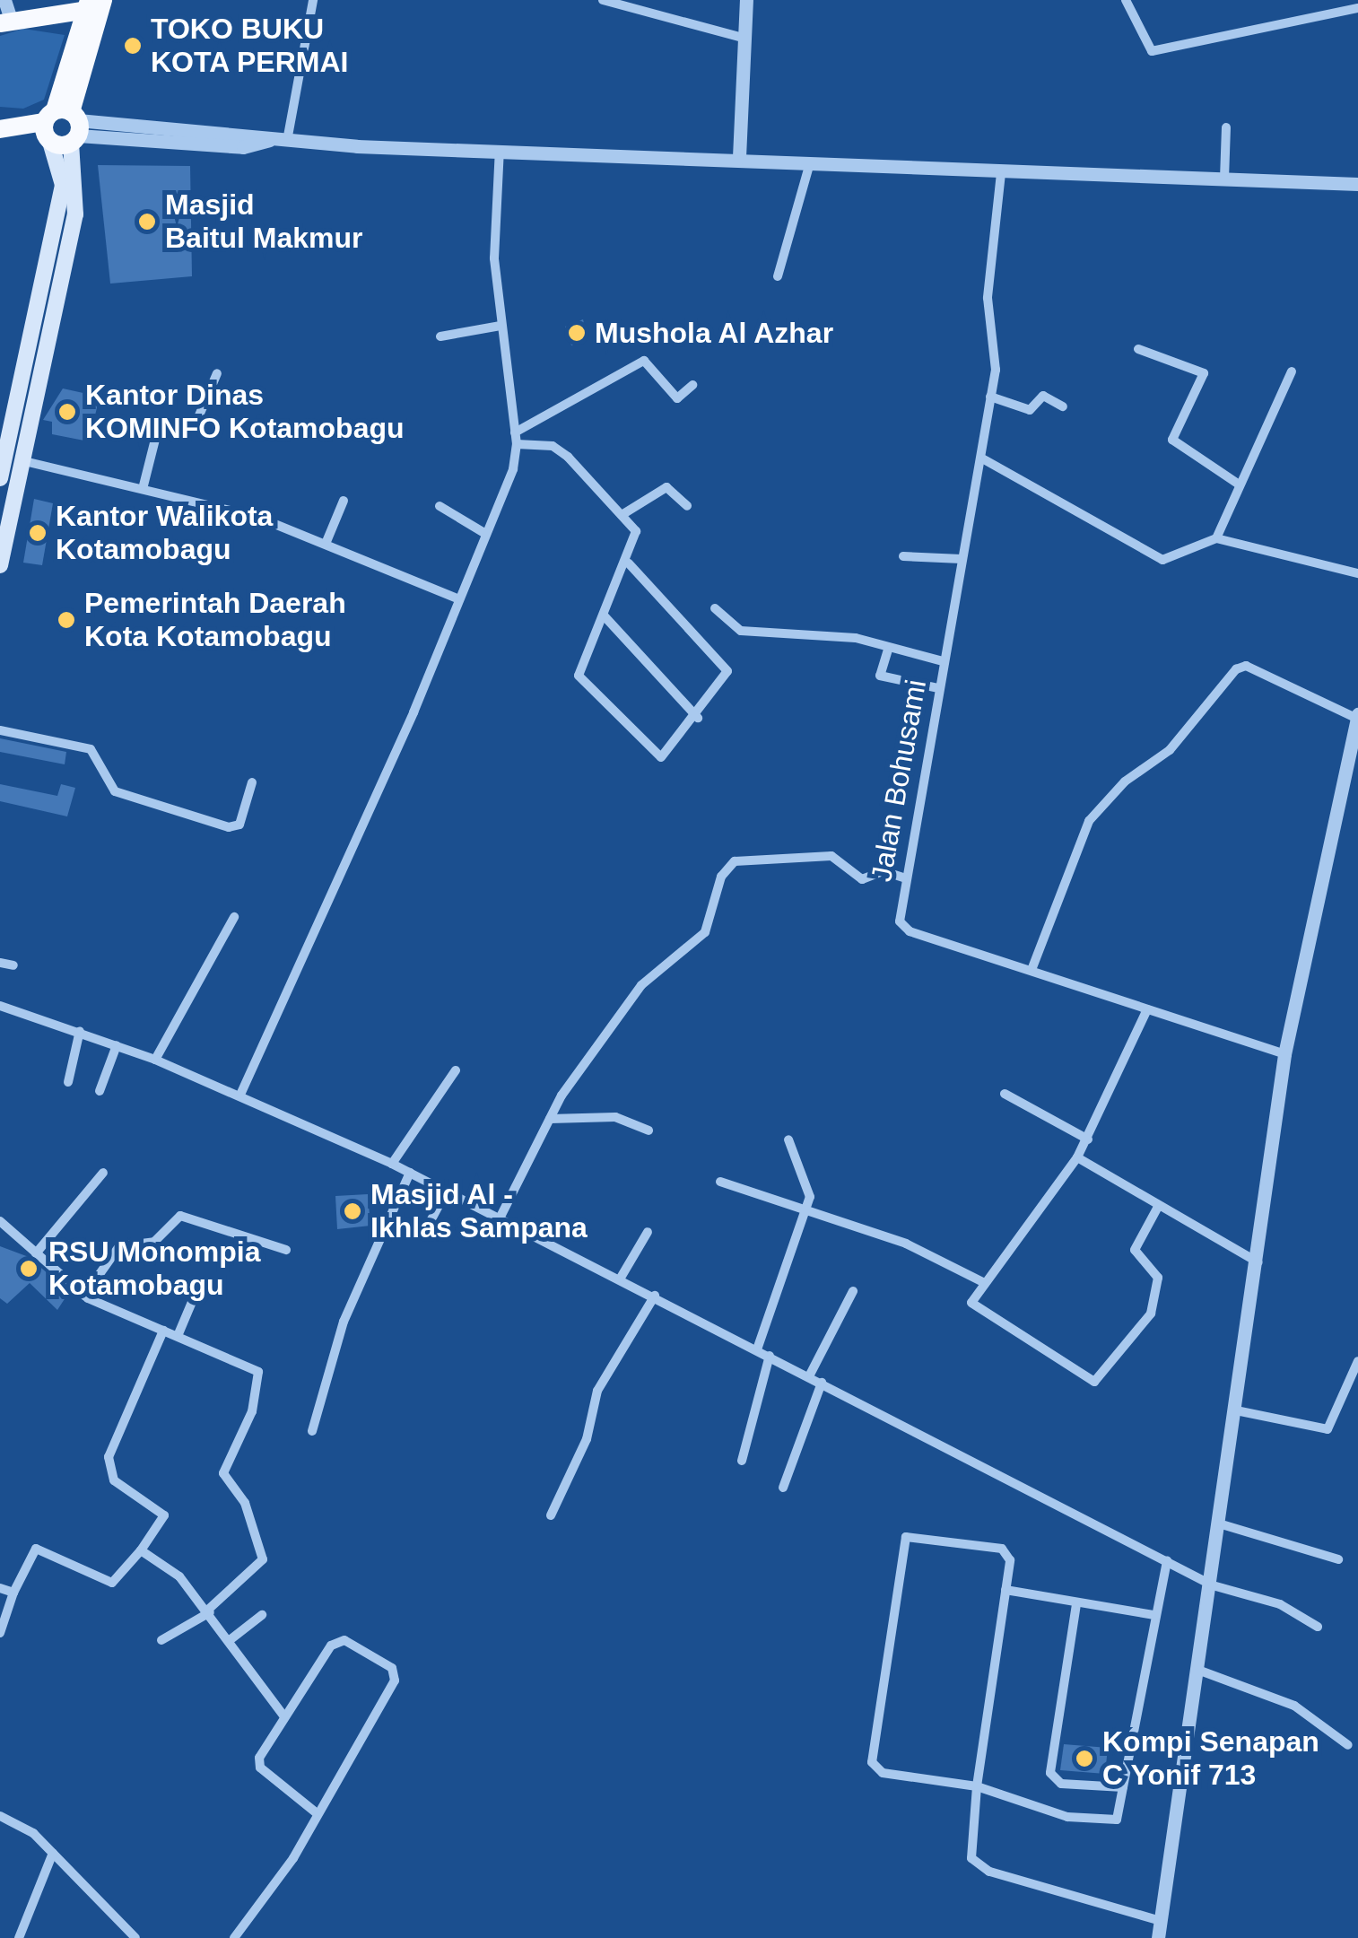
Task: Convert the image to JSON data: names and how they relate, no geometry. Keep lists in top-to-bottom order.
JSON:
{
  "streets": {
    "street": ["Jalan Bohusami"]
  },
  "places": [
    "TOKO BUKU KOTA PERMAI",
    "Masjid Baitul Makmur",
    "Mushola Al Azhar",
    "Kantor Dinas KOMINFO Kotamobagu",
    "Kantor Walikota Kotamobagu",
    "Pemerintah Daerah Kota Kotamobagu",
    "Masjid Al - Ikhlas Sampana",
    "RSU Monompia Kotamobagu",
    "Kompi Senapan C Yonif 713"
  ]
}
